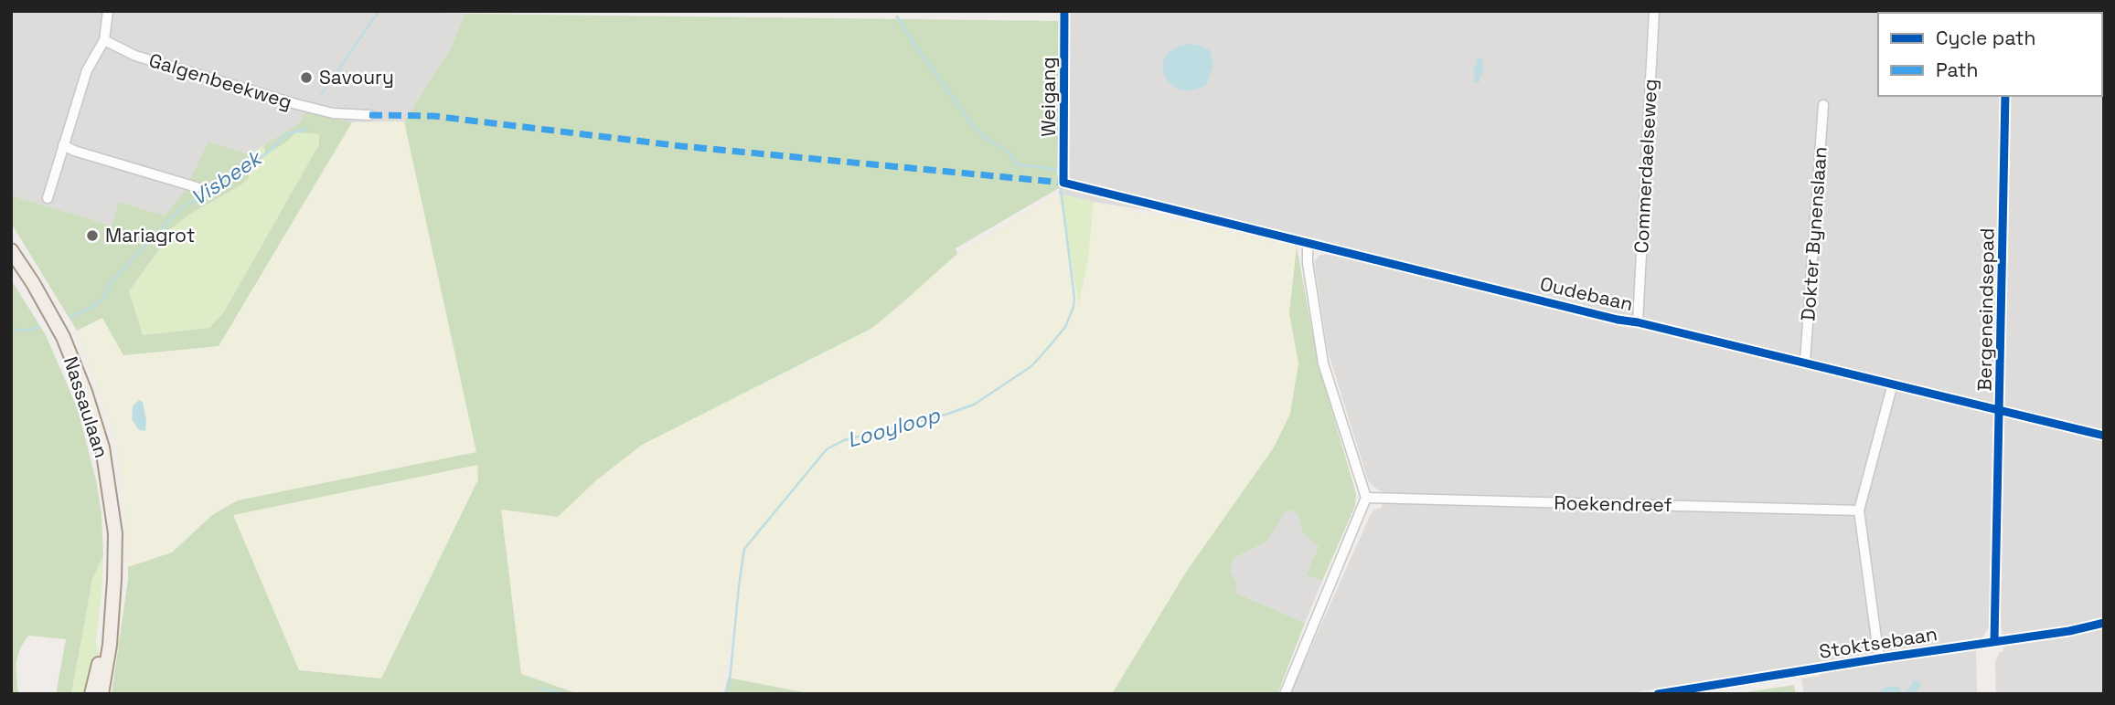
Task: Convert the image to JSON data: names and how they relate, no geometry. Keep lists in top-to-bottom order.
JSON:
{
  "streets": {
    "main road": ["Nassaulaan"],
    "street": [
      "Galgenbeekweg",
      "Weigang",
      "Commerdaelseweg",
      "Dokter Bynenslaan",
      "Oudebaan",
      "Bergeneindsepad",
      "Roekendreef",
      "Stoktsebaan"
    ]
  },
  "crossings": [
    ["Weigang", "Oudebaan"],
    ["Commerdaelseweg", "Oudebaan"],
    ["Dokter Bynenslaan", "Oudebaan"],
    ["Oudebaan", "Bergeneindsepad"],
    ["Bergeneindsepad", "Stoktsebaan"]
  ],
  "water": ["Visbeek", "Looyloop"],
  "places": ["Savoury", "Mariagrot"],
  "legend": ["Cycle path", "Path"]
}
